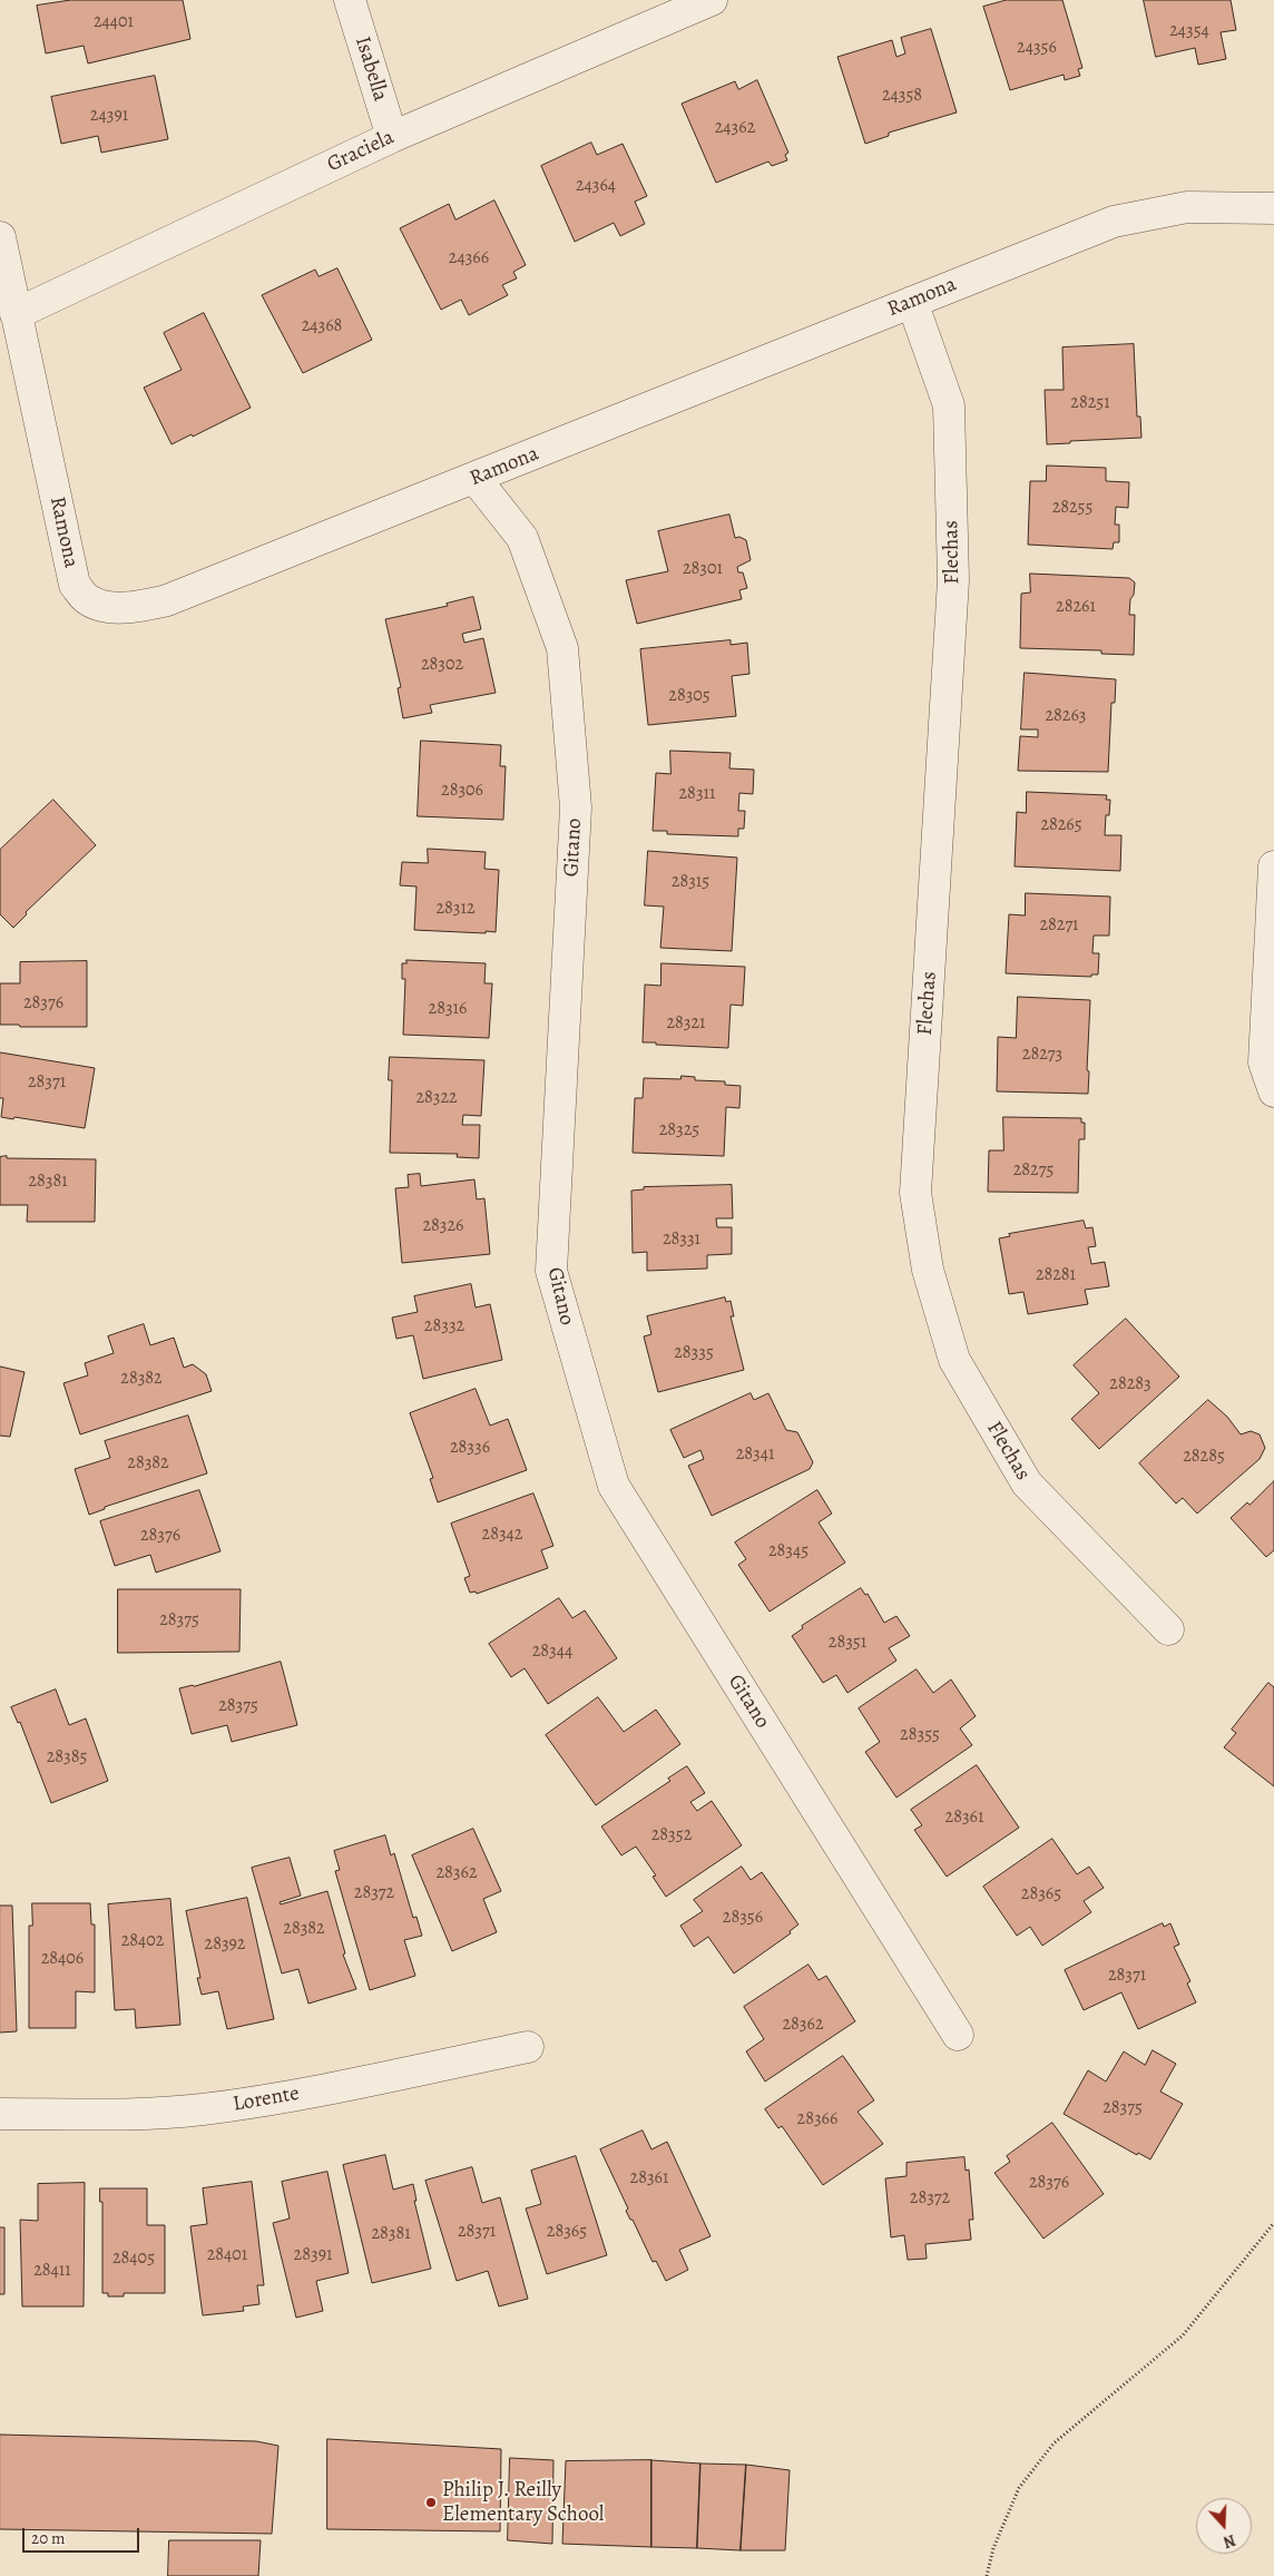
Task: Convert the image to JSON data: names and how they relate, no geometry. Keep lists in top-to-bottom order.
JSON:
{
  "streets": {
    "street": [
      "Isabella",
      "Graciela",
      "Ramona",
      "Flechas",
      "Gitano",
      "Lorente"
    ]
  },
  "crossings": [
    ["Isabella", "Graciela"],
    ["Graciela", "Ramona"],
    ["Ramona", "Flechas"],
    ["Ramona", "Gitano"]
  ],
  "places": ["Philip J. Reilly Elementary School"],
  "house_numbers": [
    "24401",
    "24354",
    "24356",
    "24358",
    "24391",
    "24362",
    "24364",
    "24366",
    "24368",
    "28251",
    "28255",
    "28301",
    "28261",
    "28302",
    "28305",
    "28263",
    "28306",
    "28311",
    "28265",
    "28315",
    "28312",
    "28271",
    "28376",
    "28316",
    "28321",
    "28273",
    "28371",
    "28322",
    "28325",
    "28275",
    "28381",
    "28326",
    "28331",
    "28281",
    "28332",
    "28335",
    "28382",
    "28283",
    "28336",
    "28341",
    "28285",
    "28382",
    "28342",
    "28376",
    "28345",
    "28375",
    "28351",
    "28344",
    "28375",
    "28355",
    "28385",
    "28361",
    "28352",
    "28362",
    "28372",
    "28365",
    "28356",
    "28382",
    "28402",
    "28392",
    "28406",
    "28371",
    "28362",
    "28375",
    "28366",
    "28361",
    "28376",
    "28372",
    "28371",
    "28365",
    "28381",
    "28401",
    "28391",
    "28405",
    "28411"
  ],
  "scale_bar": "20 m",
  "north": "bottom"
}
